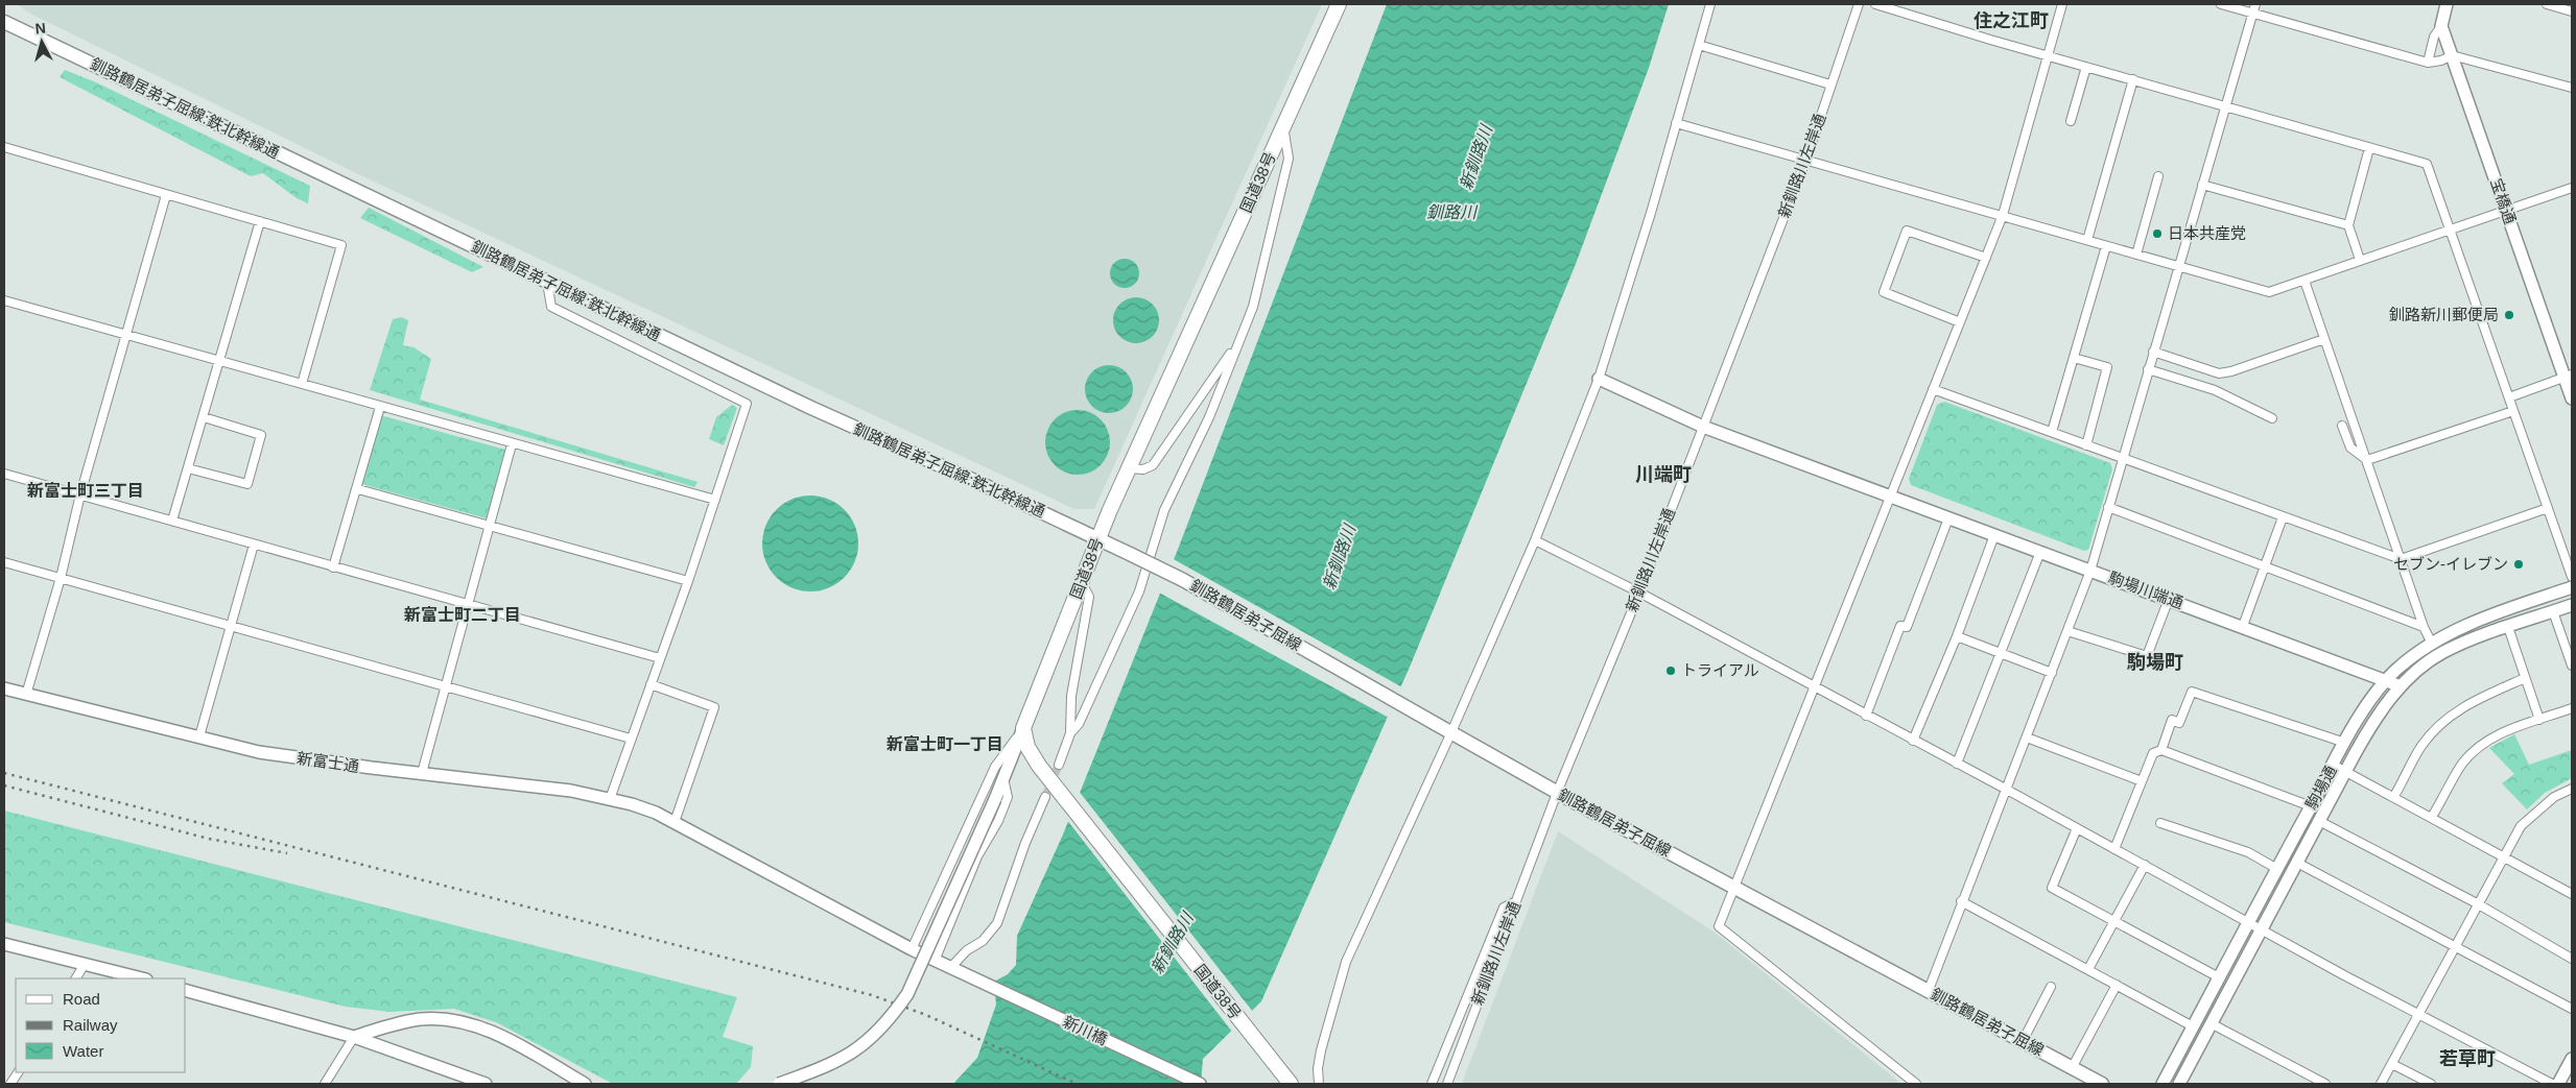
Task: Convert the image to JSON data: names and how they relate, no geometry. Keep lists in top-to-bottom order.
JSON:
{
  "streets": {
    "highway": ["国道38号"],
    "main road": ["釧路鶴居弟子屈線:鉄北幹線通", "釧路鶴居弟子屈線"],
    "street": [
      "新釧路川左岸通",
      "宝橋通",
      "駒場川端通",
      "新富士通",
      "駒場通",
      "新川橋"
    ]
  },
  "crossings": [
    ["釧路鶴居弟子屈線:鉄北幹線通", "国道38号"],
    ["釧路鶴居弟子屈線:鉄北幹線通", "釧路鶴居弟子屈線"],
    ["新釧路川左岸通", "駒場川端通"],
    ["新釧路川左岸通", "釧路鶴居弟子屈線"],
    ["駒場川端通", "駒場通"],
    ["新富士通", "新川橋"]
  ],
  "districts": [
    "住之江町",
    "川端町",
    "新富士町三丁目",
    "新富士町二丁目",
    "駒場町",
    "新富士町一丁目",
    "若草町"
  ],
  "water": ["新釧路川", "釧路川"],
  "places": [
    "日本共産党",
    "釧路新川郵便局",
    "セブン-イレブン",
    "トライアル"
  ],
  "legend": ["Road", "Railway", "Water"],
  "north": "top"
}
